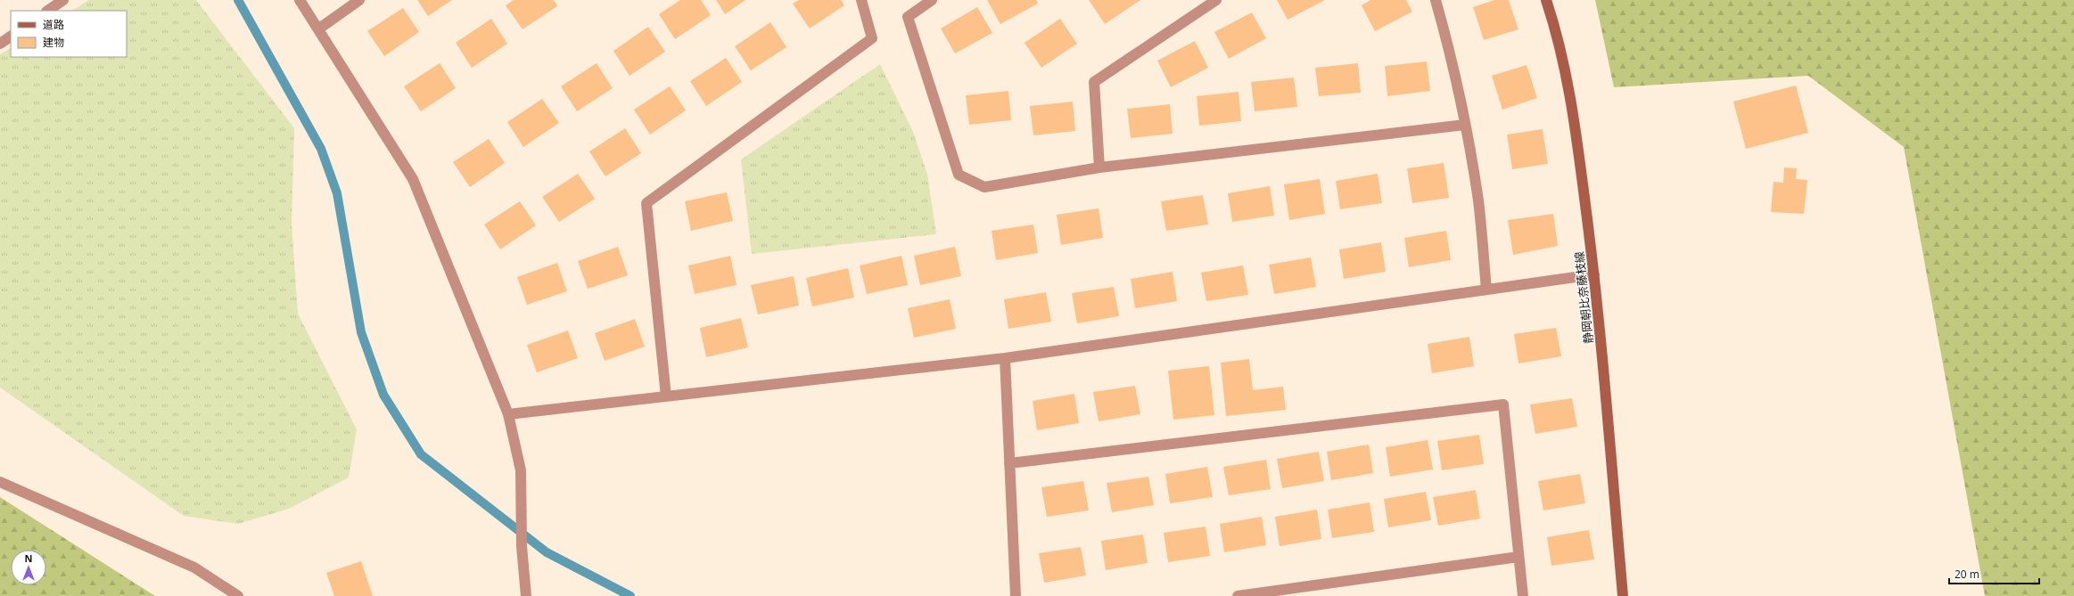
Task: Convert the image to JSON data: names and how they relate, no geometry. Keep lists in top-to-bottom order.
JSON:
{
  "streets": {
    "main road": ["静岡朝比奈藤枝線"]
  },
  "legend": ["道路", "建物"],
  "scale_bar": "20 m",
  "north": "top"
}
